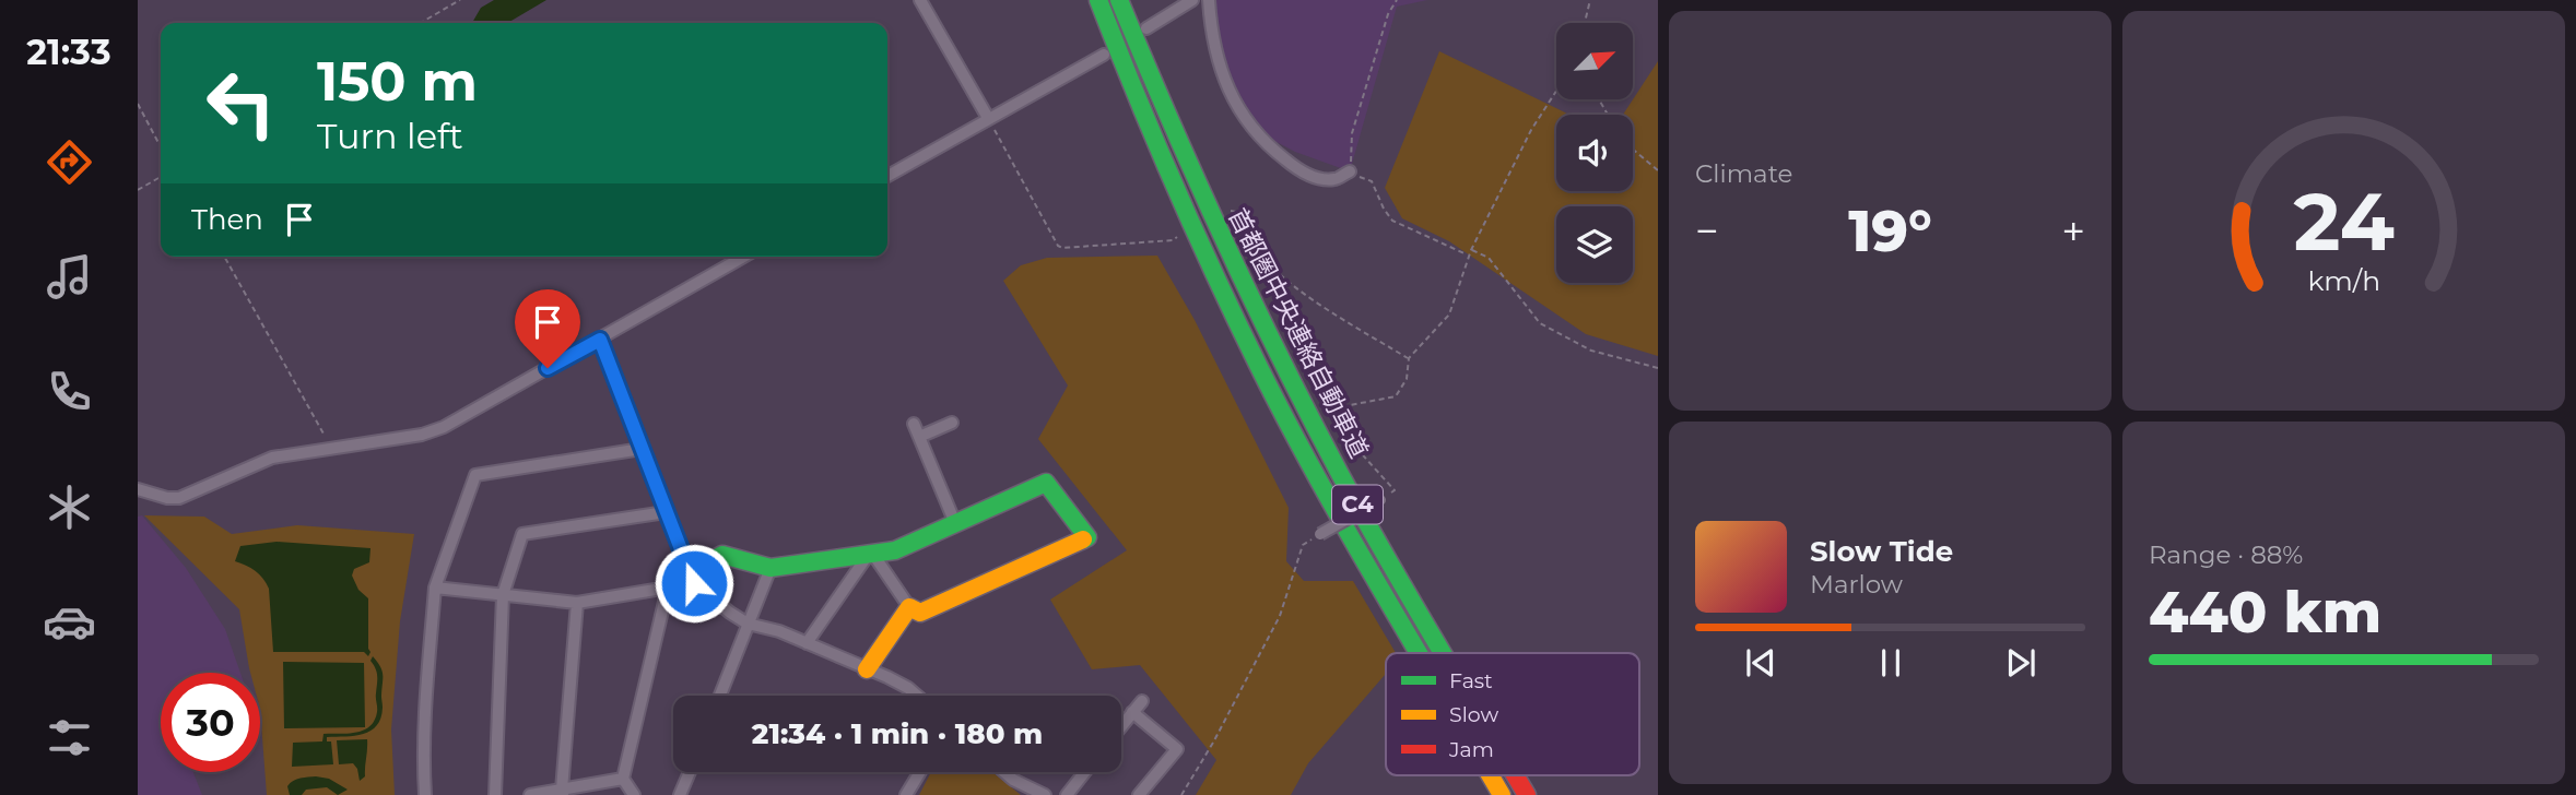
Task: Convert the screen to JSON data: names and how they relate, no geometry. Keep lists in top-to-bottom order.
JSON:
{
  "streets": {
    "main road": ["首都圏中央連絡自動車道", "C4"]
  },
  "legend": ["Fast", "Slow", "Jam"],
  "north": "top right",
  "page": {
    "tabs": "21:33",
    "tile": [
      "Climate",
      ["Range · 88%", "440 km"]
    ],
    "turn": ["150 m", "Turn left"],
    "then": "Then",
    "heat": ["−", "19°", "+"],
    "song": ["Slow Tide", "Marlow"],
    "limit": "30",
    "trip": "21:34 · 1 min · 180 m",
    "gauge": ["24", "km/h"]
  }
}
